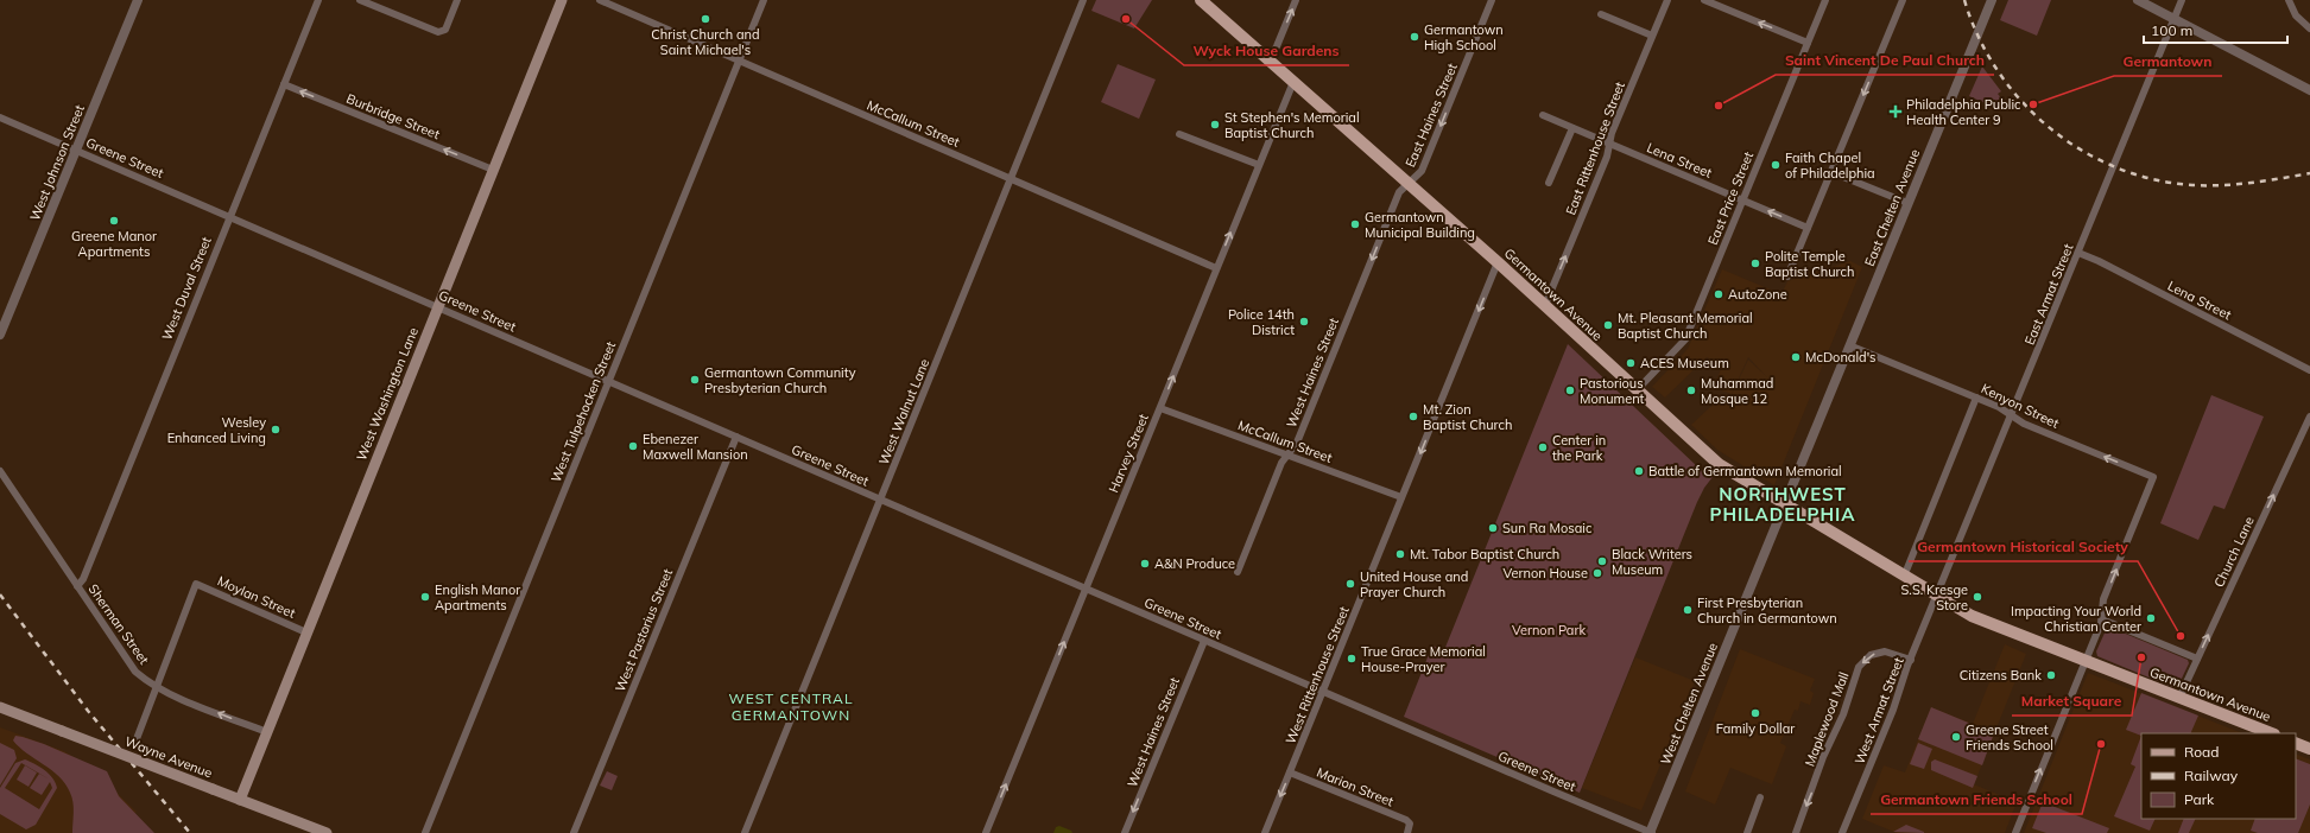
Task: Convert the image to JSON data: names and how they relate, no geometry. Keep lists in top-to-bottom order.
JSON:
{
  "streets": {
    "main road": ["Germantown Avenue", "West Washington Lane", "Wayne Avenue"],
    "street": [
      "East Haines Street",
      "Burbridge Street",
      "McCallum Street",
      "East Rittenhouse Street",
      "Greene Street",
      "Lena Street",
      "West Johnson Street",
      "East Price Street",
      "East Chelten Avenue",
      "West Duval Street",
      "East Armat Street",
      "West Haines Street",
      "Kenyon Street",
      "West Tulpehocken Street",
      "West Walnut Lane",
      "Harvey Street",
      "Church Lane",
      "Moylan Street",
      "Sherman Street",
      "West Pastorius Street",
      "West Rittenhouse Street",
      "West Chelten Avenue",
      "West Armat Street",
      "Maplewood Mall",
      "Marion Street"
    ]
  },
  "crossings": [
    ["East Haines Street", "Germantown Avenue"],
    ["East Haines Street", "West Haines Street"],
    ["Burbridge Street", "West Duval Street"],
    ["Burbridge Street", "West Washington Lane"],
    ["McCallum Street", "West Haines Street"],
    ["McCallum Street", "West Tulpehocken Street"],
    ["McCallum Street", "West Walnut Lane"],
    ["McCallum Street", "Harvey Street"],
    ["McCallum Street", "West Rittenhouse Street"],
    ["East Rittenhouse Street", "Lena Street"],
    ["East Rittenhouse Street", "Germantown Avenue"],
    ["Greene Street", "West Johnson Street"],
    ["Greene Street", "West Duval Street"],
    ["Greene Street", "West Haines Street"],
    ["Greene Street", "West Washington Lane"],
    ["Greene Street", "West Tulpehocken Street"],
    ["Greene Street", "West Walnut Lane"],
    ["Greene Street", "Harvey Street"],
    ["Greene Street", "West Pastorius Street"],
    ["Greene Street", "West Rittenhouse Street"],
    ["Greene Street", "West Chelten Avenue"],
    ["Lena Street", "East Price Street"],
    ["Lena Street", "East Armat Street"],
    ["East Price Street", "Germantown Avenue"],
    ["East Chelten Avenue", "Germantown Avenue"],
    ["East Chelten Avenue", "Kenyon Street"],
    ["East Chelten Avenue", "West Chelten Avenue"],
    ["West Duval Street", "Sherman Street"],
    ["Germantown Avenue", "East Armat Street"],
    ["Germantown Avenue", "West Haines Street"],
    ["Germantown Avenue", "Harvey Street"],
    ["Germantown Avenue", "Church Lane"],
    ["Germantown Avenue", "West Rittenhouse Street"],
    ["Germantown Avenue", "West Chelten Avenue"],
    ["Germantown Avenue", "West Armat Street"],
    ["East Armat Street", "Kenyon Street"],
    ["East Armat Street", "West Armat Street"],
    ["West Washington Lane", "Moylan Street"],
    ["West Washington Lane", "Sherman Street"],
    ["West Washington Lane", "Wayne Avenue"],
    ["Moylan Street", "Sherman Street"],
    ["West Rittenhouse Street", "Marion Street"],
    ["West Armat Street", "Maplewood Mall"]
  ],
  "one_way": [
    "East Haines Street",
    "Burbridge Street",
    "East Rittenhouse Street",
    "West Haines Street",
    "Harvey Street",
    "Church Lane",
    "West Rittenhouse Street",
    "Maplewood Mall"
  ],
  "districts": ["NORTHWEST PHILADELPHIA", "WEST CENTRAL GERMANTOWN"],
  "parks": ["Vernon Park"],
  "places": {
    "other": [
      "Christ Church and Saint Michael's",
      "Wyck House Gardens",
      "Germantown High School",
      "Germantown",
      "Saint Vincent De Paul Church",
      "St Stephen's Memorial Baptist Church",
      "Faith Chapel of Philadelphia",
      "Greene Manor Apartments",
      "Germantown Municipal Building",
      "Polite Temple Baptist Church",
      "AutoZone",
      "Police 14th District",
      "Mt. Pleasant Memorial Baptist Church",
      "McDonald's",
      "ACES Museum",
      "Germantown Community Presbyterian Church",
      "Pastorious Monument",
      "Muhammad Mosque 12",
      "Mt. Zion Baptist Church",
      "Wesley Enhanced Living",
      "Ebenezer Maxwell Mansion",
      "Center in the Park",
      "Battle of Germantown Memorial",
      "Sun Ra Mosaic",
      "Mt. Tabor Baptist Church",
      "Black Writers Museum",
      "A&N Produce",
      "Vernon House",
      "United House and Prayer Church",
      "English Manor Apartments",
      "S.S. Kresge Store",
      "First Presbyterian Church in Germantown",
      "Impacting Your World Christian Center",
      "Germantown Historical Society",
      "Market Square",
      "True Grace Memorial House-Prayer",
      "Citizens Bank",
      "Family Dollar",
      "Greene Street Friends School",
      "Germantown Friends School"
    ],
    "health": ["Philadelphia Public Health Center 9"]
  },
  "legend": ["Road", "Railway", "Park"],
  "scale_bar": "100 m"
}
